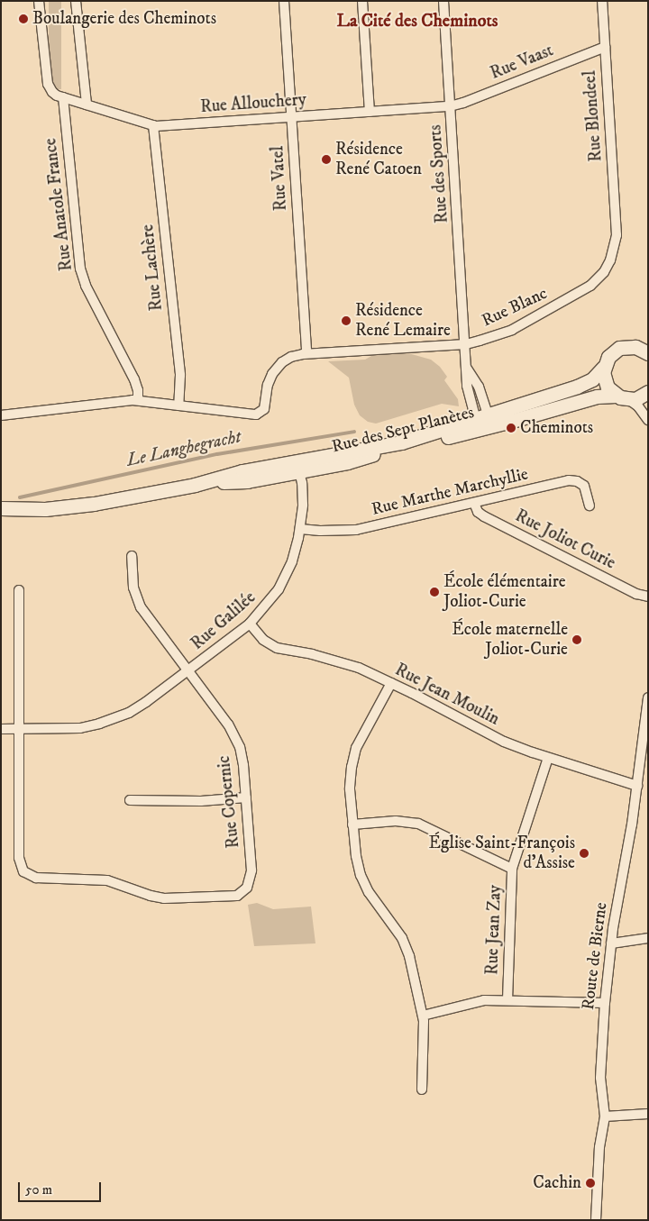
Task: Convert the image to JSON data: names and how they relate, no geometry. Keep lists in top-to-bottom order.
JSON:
{
  "streets": {
    "street": [
      "Rue Vaast",
      "Rue Allouchery",
      "Rue Blondeel",
      "Rue des Sports",
      "Rue Vatel",
      "Rue Anatole France",
      "Rue Lachère",
      "Rue Blanc",
      "Rue des Sept Planètes",
      "Rue Marthe Marchyllie",
      "Rue Joliot Curie",
      "Rue Galilée",
      "Rue Jean Moulin",
      "Rue Copernic",
      "Rue Jean Zay",
      "Route de Bierne"
    ]
  },
  "crossings": [
    ["Rue Vaast", "Rue Allouchery"],
    ["Rue Vaast", "Rue Blondeel"],
    ["Rue Vaast", "Rue des Sports"],
    ["Rue Allouchery", "Rue des Sports"],
    ["Rue Allouchery", "Rue Vatel"],
    ["Rue Allouchery", "Rue Anatole France"],
    ["Rue Allouchery", "Rue Lachère"],
    ["Rue Blondeel", "Rue Blanc"],
    ["Rue des Sports", "Rue Blanc"],
    ["Rue des Sports", "Rue des Sept Planètes"],
    ["Rue Vatel", "Rue Blanc"],
    ["Rue Lachère", "Rue Blanc"],
    ["Rue des Sept Planètes", "Rue Galilée"],
    ["Rue Marthe Marchyllie", "Rue Joliot Curie"],
    ["Rue Marthe Marchyllie", "Rue Galilée"],
    ["Rue Galilée", "Rue Jean Moulin"],
    ["Rue Galilée", "Rue Copernic"],
    ["Rue Jean Moulin", "Rue Jean Zay"],
    ["Rue Jean Moulin", "Route de Bierne"]
  ],
  "districts": ["La Cité des Cheminots"],
  "water": ["Le Langhegracht"],
  "places": [
    "Boulangerie des Cheminots",
    "Résidence René Catoen",
    "Résidence René Lemaire",
    "Cheminots",
    "École élémentaire Joliot-Curie",
    "École maternelle Joliot-Curie",
    "Église Saint-François d'Assise",
    "Cachin"
  ],
  "scale_bar": "50 m"
}
